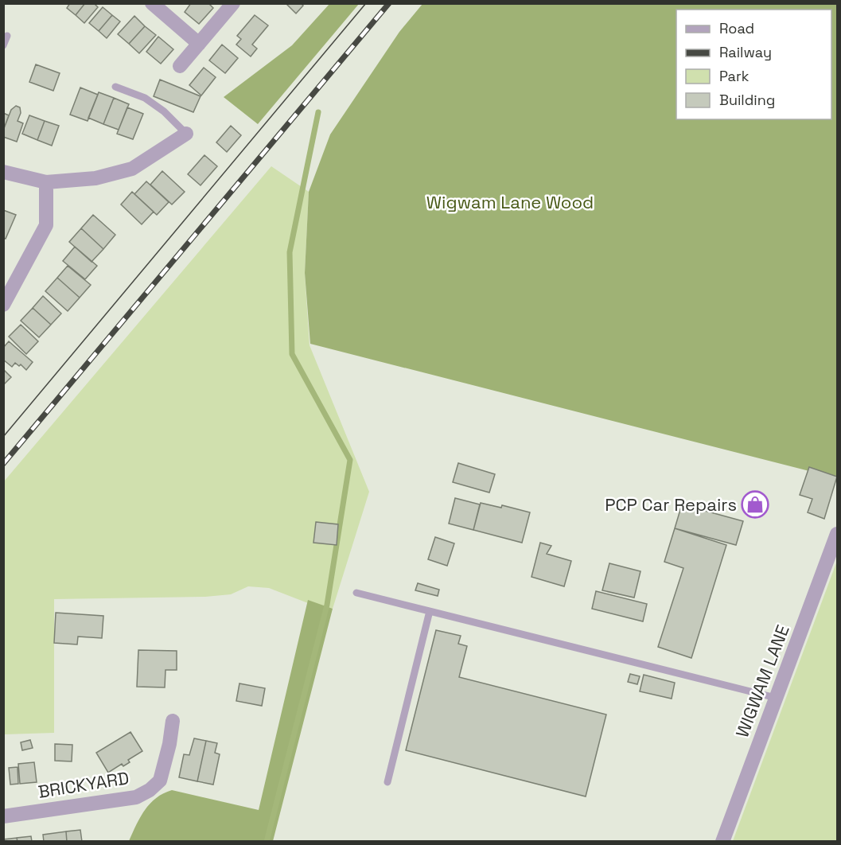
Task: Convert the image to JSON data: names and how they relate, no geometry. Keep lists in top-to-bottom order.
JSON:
{
  "streets": {
    "street": ["WIGWAM LANE", "BRICKYARD"]
  },
  "parks": ["Wigwam Lane Wood"],
  "places": {
    "shop": ["PCP Car Repairs"]
  },
  "legend": [
    "Road",
    "Railway",
    "Park",
    "Building"
  ]
}
